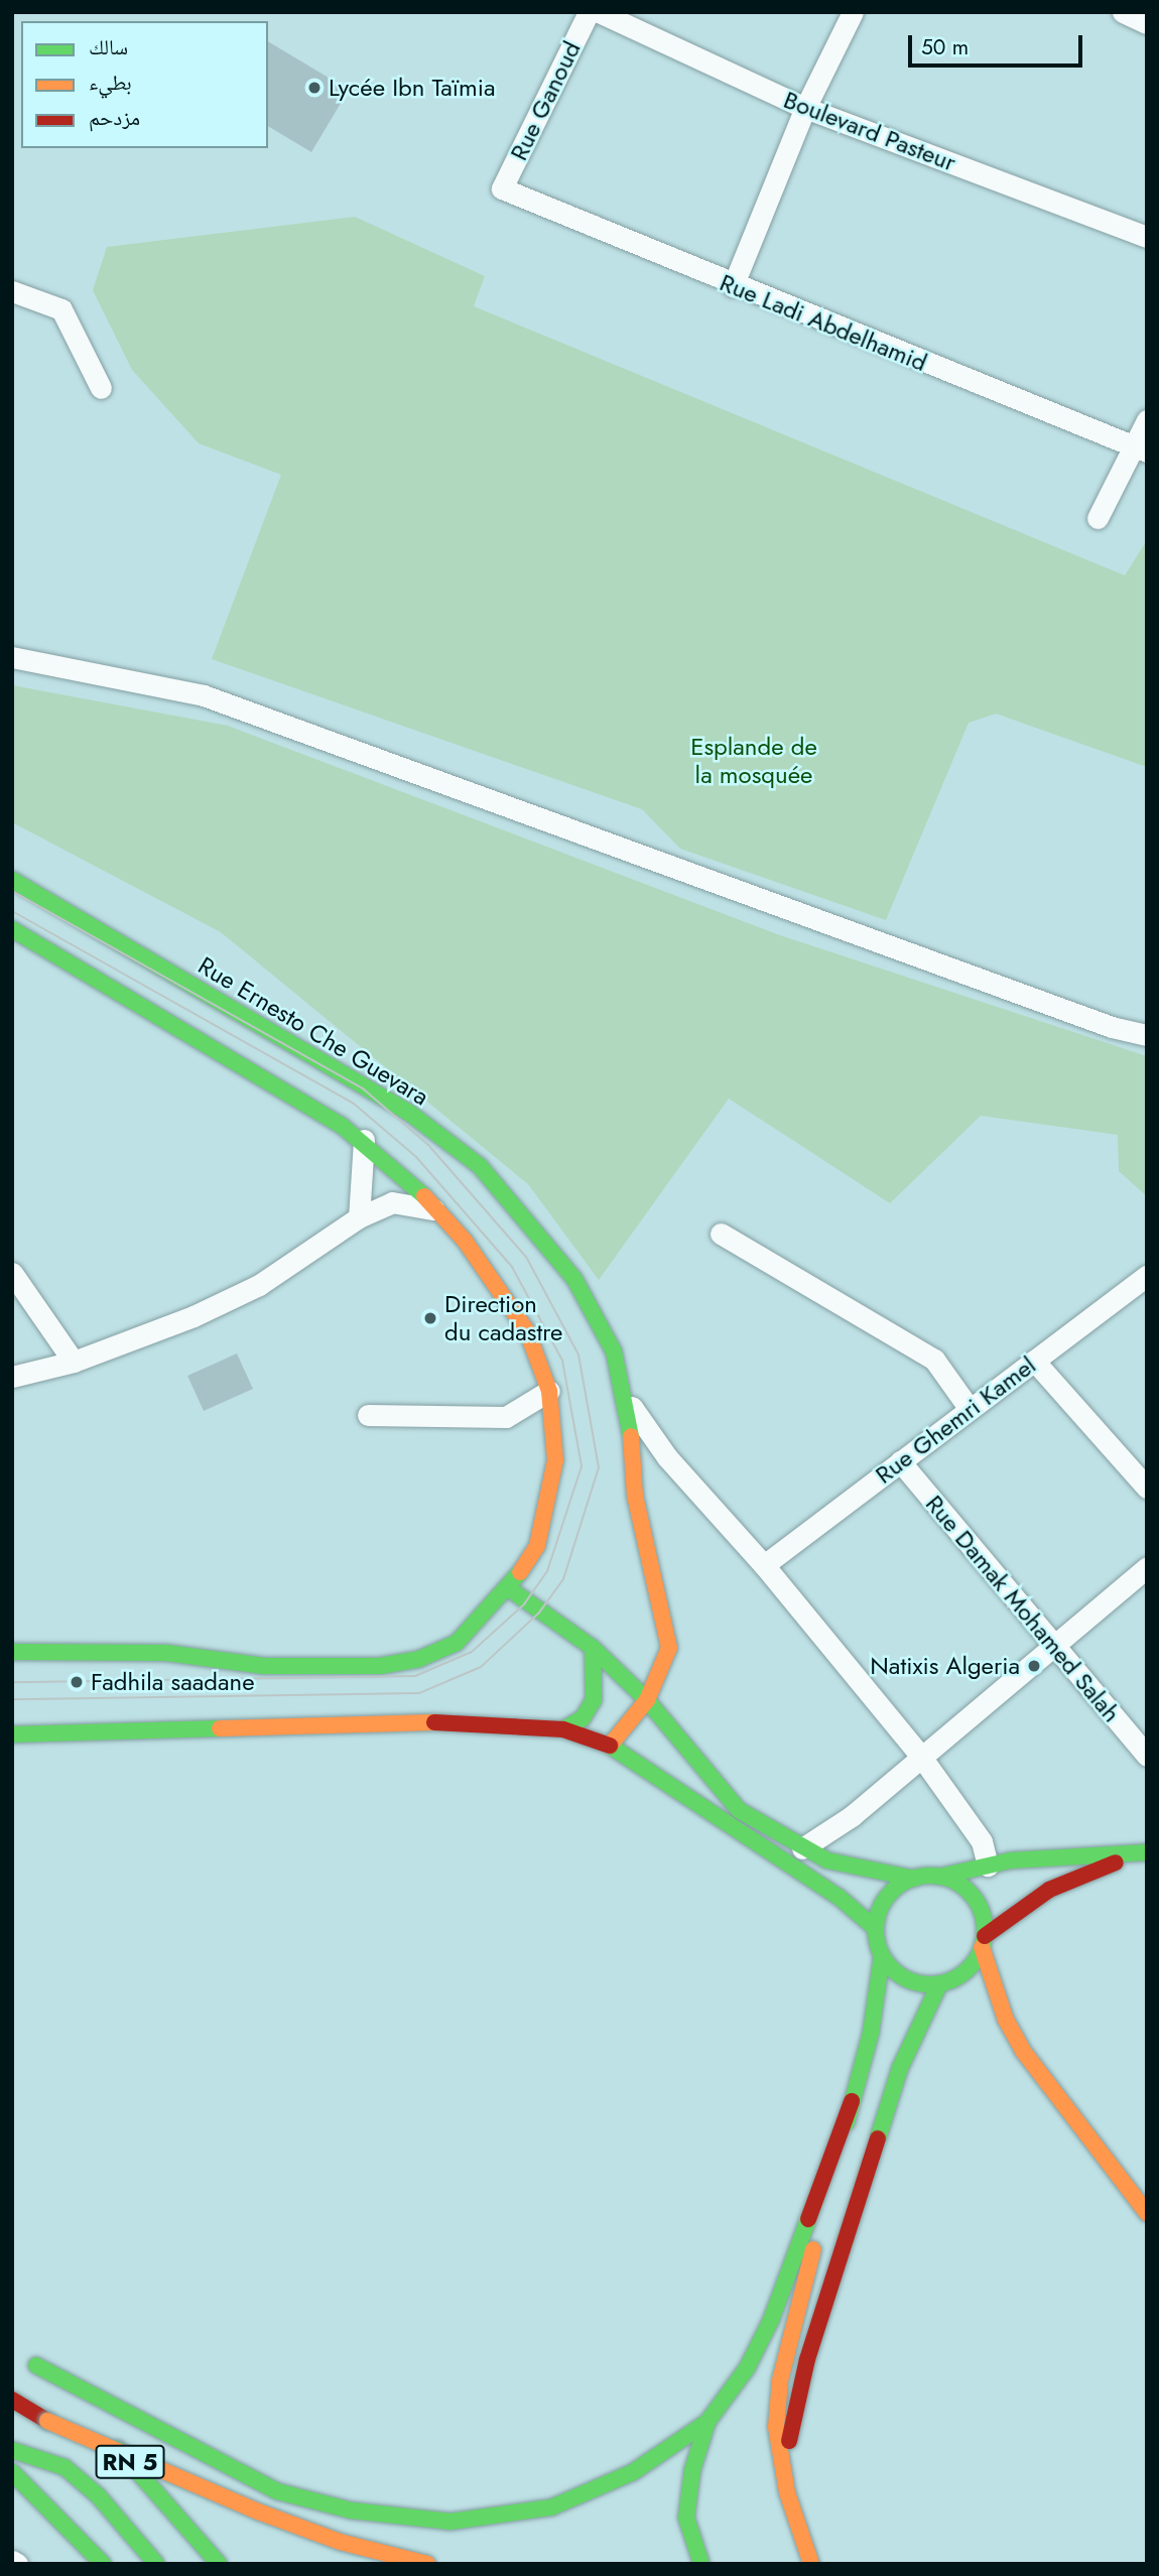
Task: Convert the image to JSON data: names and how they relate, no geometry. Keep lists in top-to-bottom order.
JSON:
{
  "streets": {
    "main road": ["Rue Ernesto Che Guevara", "RN 5"],
    "street": [
      "Rue Ganoud",
      "Boulevard Pasteur",
      "Rue Ladi Abdelhamid",
      "Rue Ghemri Kamel",
      "Rue Damak Mohamed Salah"
    ]
  },
  "crossings": [
    ["Rue Ganoud", "Rue Ladi Abdelhamid"],
    ["Rue Ghemri Kamel", "Rue Damak Mohamed Salah"]
  ],
  "parks": ["Esplande de la mosquée"],
  "places": [
    "Lycée Ibn Taïmia",
    "Direction du cadastre",
    "Natixis Algeria",
    "Fadhila saadane"
  ],
  "legend": ["سالك", "بطيء", "مزدحم"],
  "scale_bar": "50 m"
}
